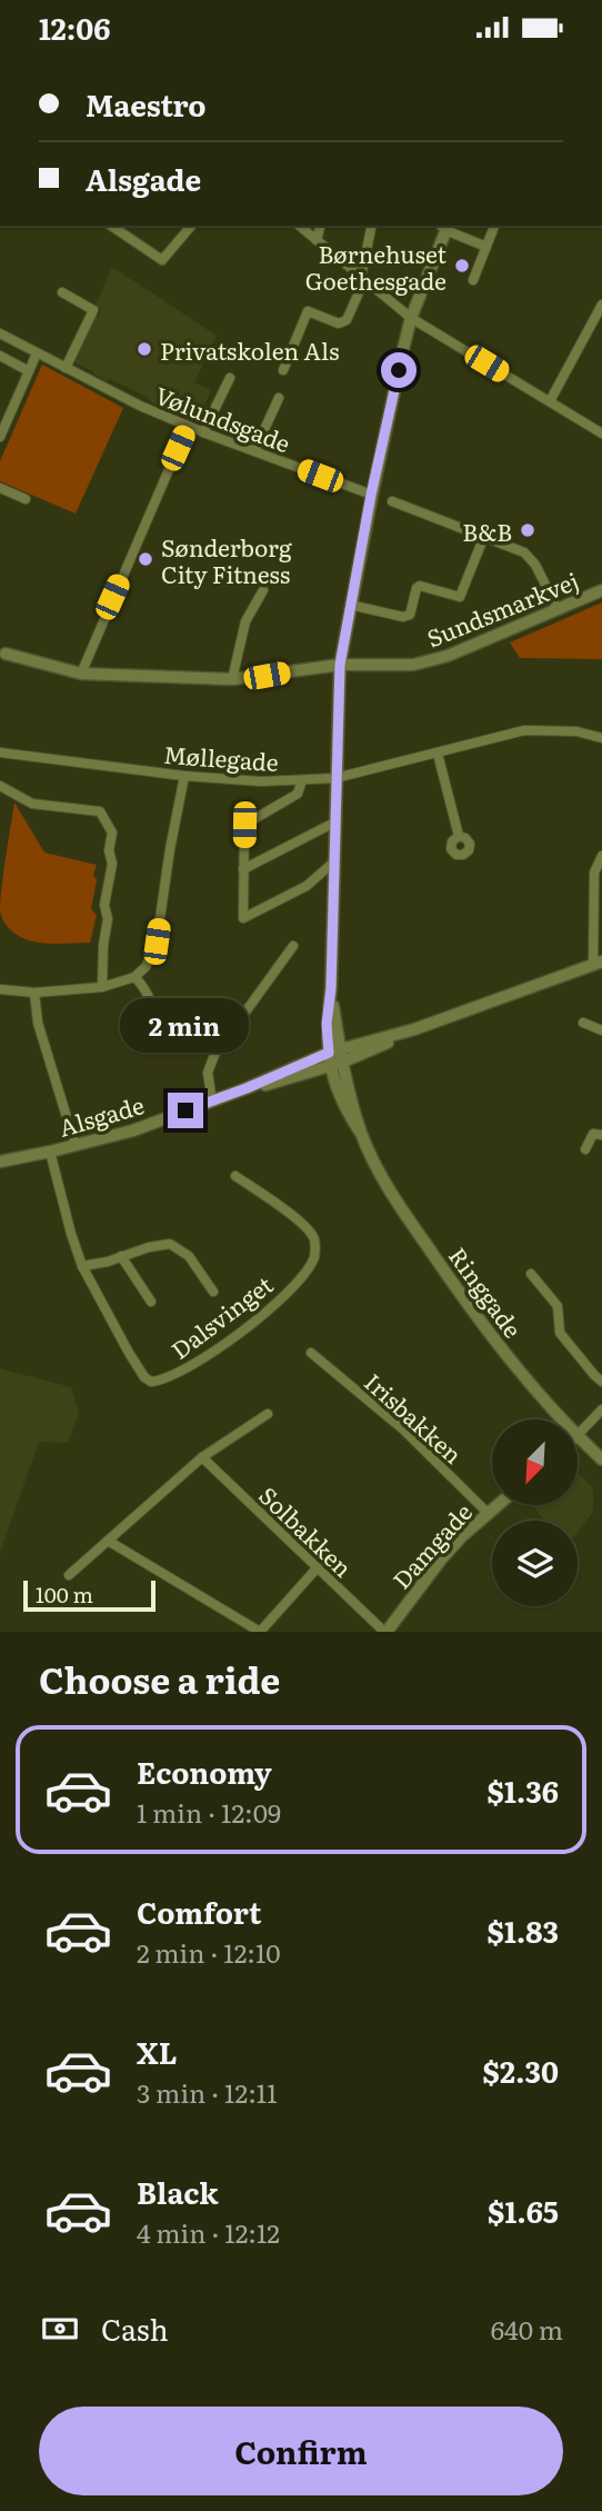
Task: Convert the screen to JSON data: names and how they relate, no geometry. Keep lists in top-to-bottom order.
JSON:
{
  "streets": {
    "street": [
      "Vølundsgade",
      "Sundsmarkvej",
      "Møllegade",
      "Alsgade",
      "Ringgade",
      "Dalsvinget",
      "Irisbakken",
      "Solbakken",
      "Damgade"
    ]
  },
  "crossings": [
    ["Vølundsgade", "Ringgade"],
    ["Sundsmarkvej", "Ringgade"],
    ["Møllegade", "Ringgade"],
    ["Alsgade", "Ringgade"],
    ["Alsgade", "Dalsvinget"],
    ["Irisbakken", "Damgade"],
    ["Solbakken", "Damgade"]
  ],
  "places": [
    "Børnehuset Goethesgade",
    "Privatskolen Als",
    "B&B",
    "Sønderborg City Fitness"
  ],
  "scale_bar": "100 m",
  "north": "bottom left",
  "page": {
    "status": "12:06",
    "banner": ["Maestro", "Alsgade"],
    "bubble": "2 min",
    "scale": "100 m",
    "heading": "Choose a ride",
    "list": [
      {
        "name": "Economy",
        "note": "1 min · 12:09",
        "value": "$1.36"
      },
      {
        "name": "Comfort",
        "note": "2 min · 12:10",
        "value": "$1.83"
      },
      {
        "name": "XL",
        "note": "3 min · 12:11",
        "value": "$2.30"
      },
      {
        "name": "Black",
        "note": "4 min · 12:12",
        "value": "$1.65"
      }
    ],
    "pay": ["Cash", "640 m"],
    "buttons": "Confirm"
  }
}
